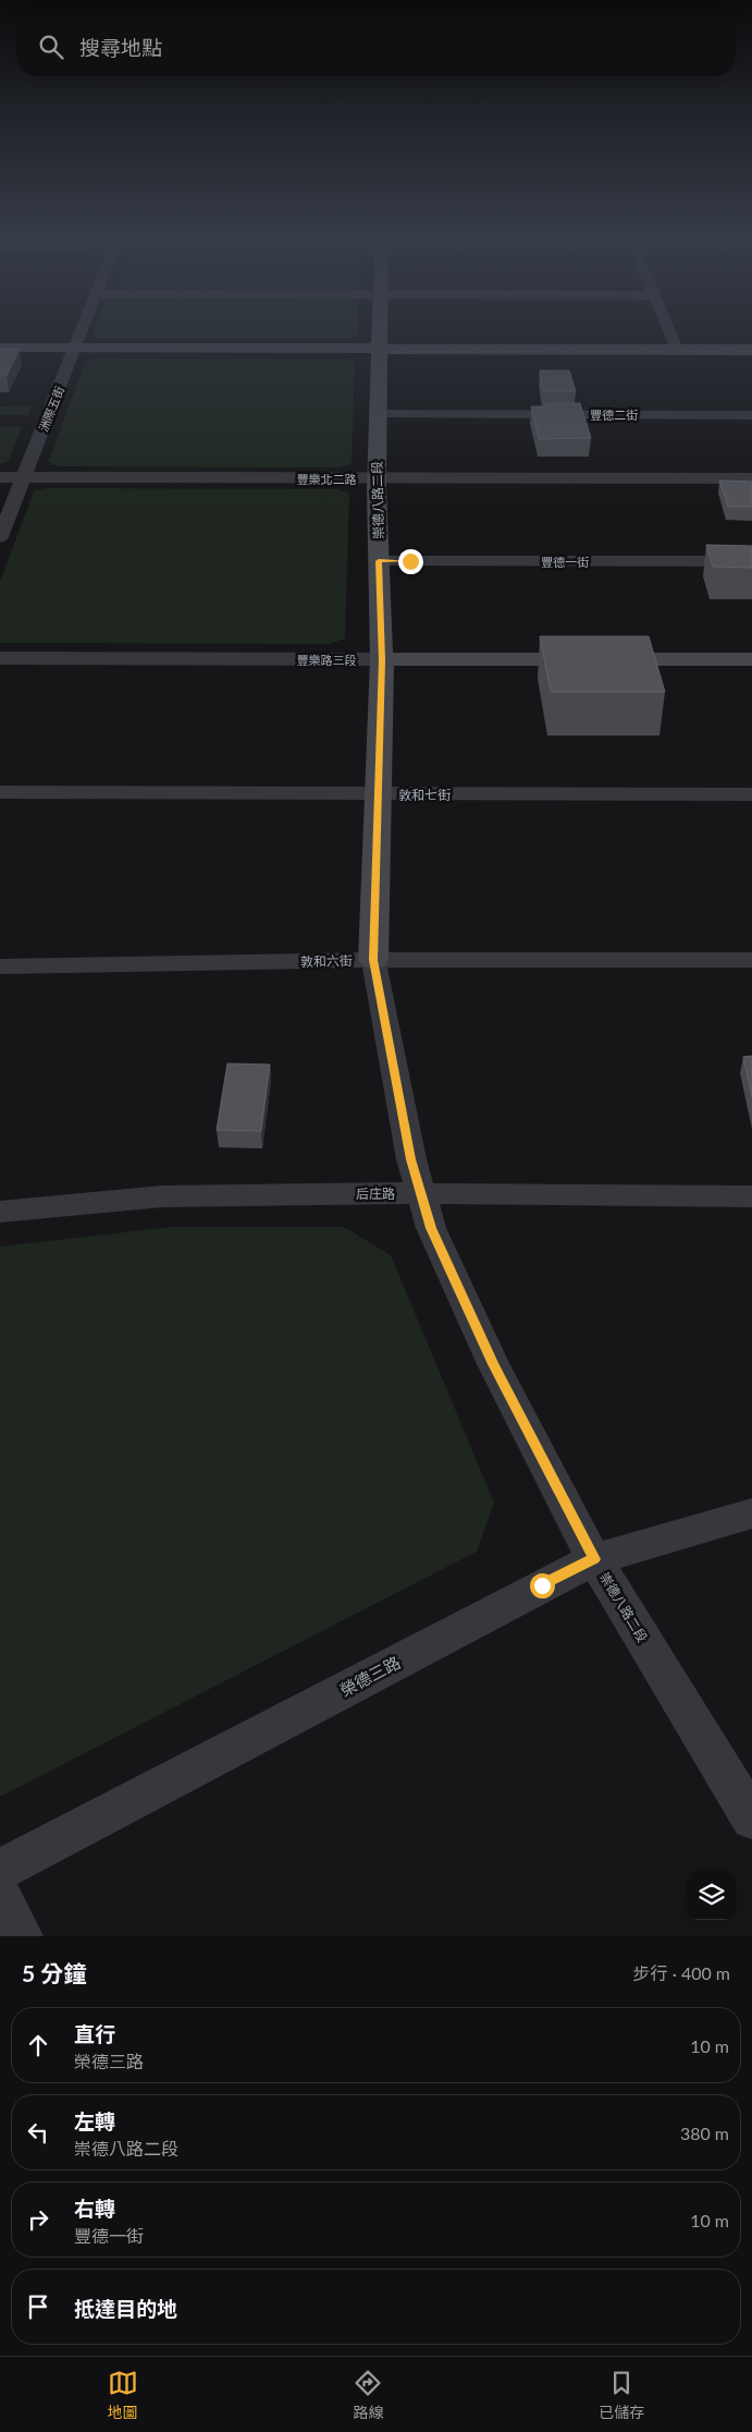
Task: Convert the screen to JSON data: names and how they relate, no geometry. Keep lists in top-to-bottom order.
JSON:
{
  "streets": {
    "street": [
      "洲際五街",
      "豐德二街",
      "豐樂北二路",
      "崇德八路二段",
      "豐德一街",
      "豐樂路三段",
      "敦和七街",
      "敦和六街",
      "后庄路",
      "榮德三路"
    ]
  },
  "crossings": [
    ["洲際五街", "豐樂北二路"],
    ["豐德二街", "崇德八路二段"],
    ["豐樂北二路", "崇德八路二段"],
    ["崇德八路二段", "豐德一街"],
    ["崇德八路二段", "豐樂路三段"],
    ["崇德八路二段", "敦和七街"],
    ["崇德八路二段", "敦和六街"],
    ["崇德八路二段", "后庄路"],
    ["崇德八路二段", "榮德三路"]
  ],
  "page": {
    "search": "搜尋地點",
    "heading": ["5 分鐘", "步行 · 400 m"],
    "list": [
      ["直行", "榮德三路", "10 m"],
      ["左轉", "崇德八路二段", "380 m"],
      ["右轉", "豐德一街", "10 m"],
      "抵達目的地"
    ],
    "nav": ["地圖", "路線", "已儲存"]
  }
}
